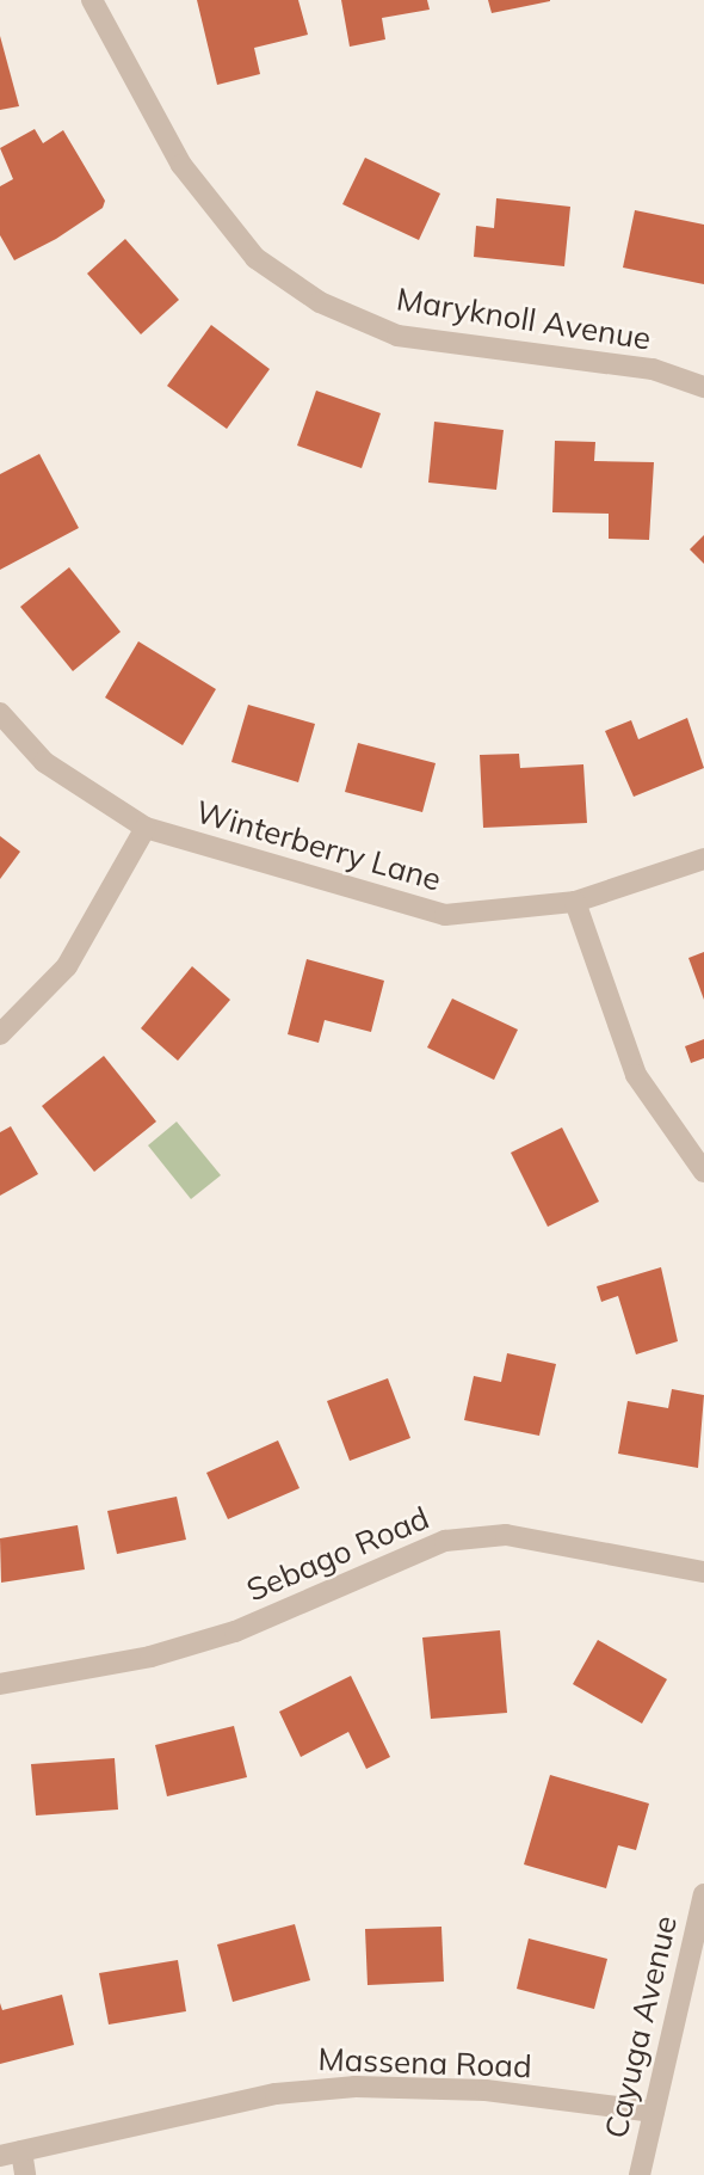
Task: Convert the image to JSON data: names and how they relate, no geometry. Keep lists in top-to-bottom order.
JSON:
{
  "streets": {
    "street": [
      "Maryknoll Avenue",
      "Winterberry Lane",
      "Sebago Road",
      "Cayuga Avenue",
      "Massena Road"
    ]
  },
  "crossings": [
    ["Cayuga Avenue", "Massena Road"]
  ]
}
